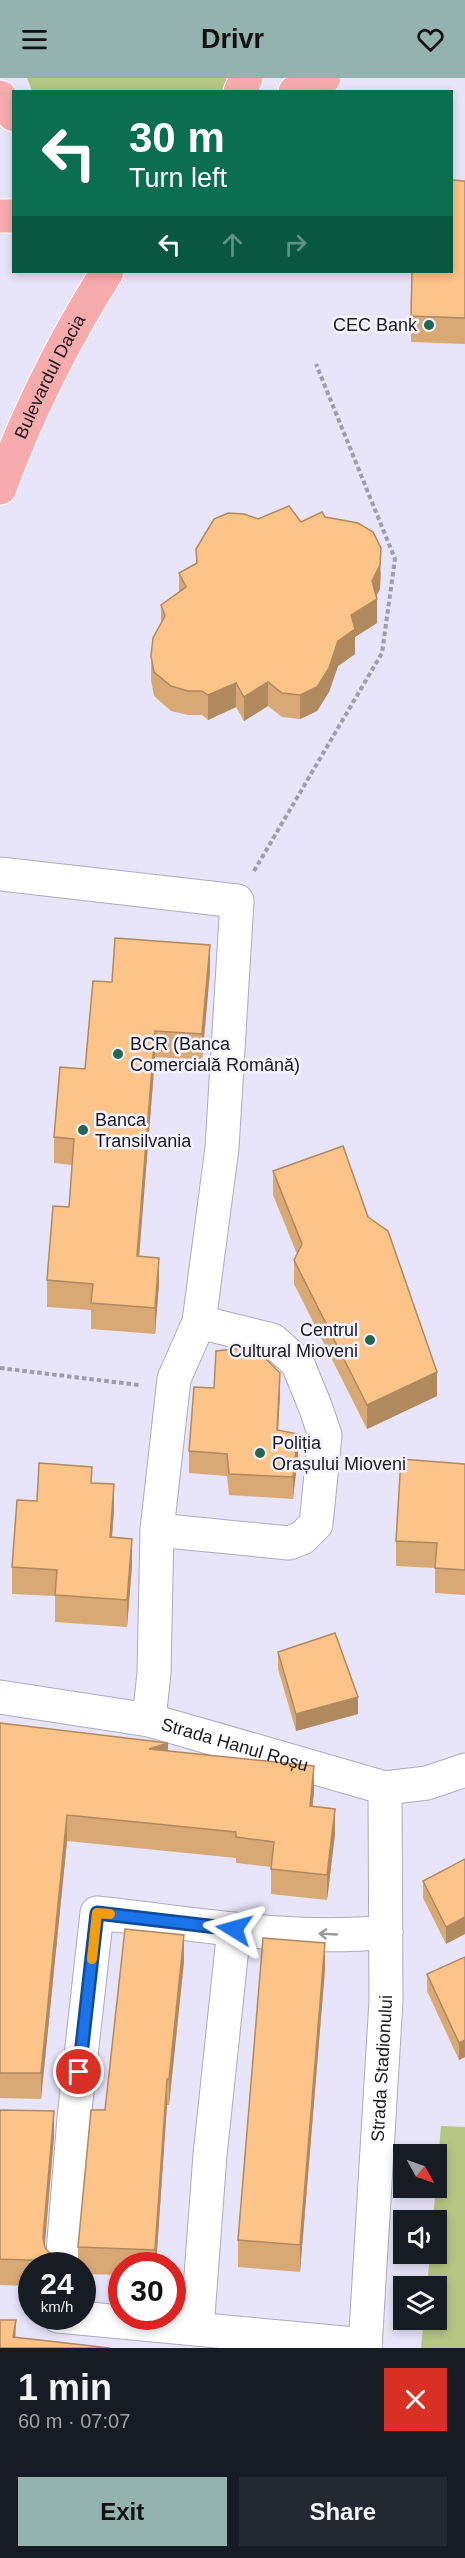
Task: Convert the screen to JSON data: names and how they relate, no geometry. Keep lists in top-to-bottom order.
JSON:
{
  "streets": {
    "main road": ["Bulevardul Dacia"],
    "street": ["Strada Hanul Roșu", "Strada Stadionului"]
  },
  "crossings": [
    ["Strada Hanul Roșu", "Strada Stadionului"]
  ],
  "places": [
    "CEC Bank",
    "BCR (Banca Comercială Română)",
    "Banca Transilvania",
    "Centrul Cultural Mioveni",
    "Poliția Orașului Mioveni"
  ],
  "north": "bottom right",
  "page": {
    "header": "Drivr",
    "turn": ["30 m", "Turn left"],
    "speed": "24 km/h",
    "limit": "30",
    "heading": ["1 min", "60 m · 07:07"],
    "buttons": ["Exit", "Share"]
  }
}
